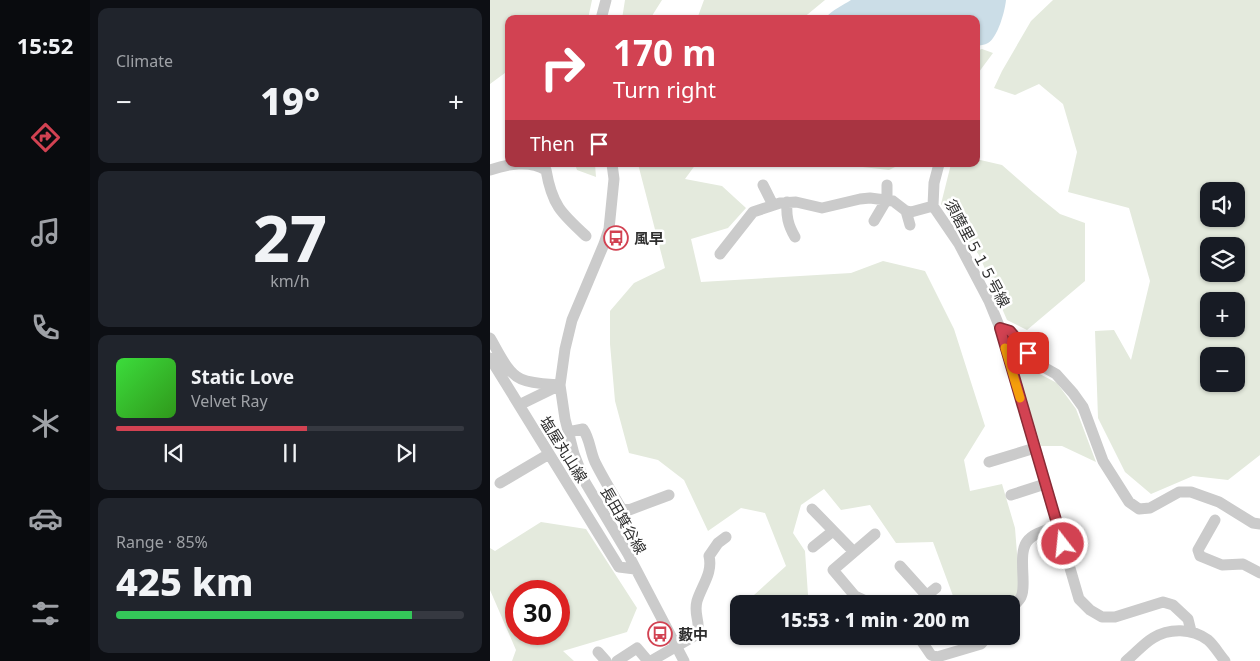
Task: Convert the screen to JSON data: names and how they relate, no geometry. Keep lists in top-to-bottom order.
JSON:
{
  "streets": {
    "street": ["須磨里５１５号線", "塩屋丸山線", "長田箕谷線"]
  },
  "crossings": [
    ["塩屋丸山線", "長田箕谷線"]
  ],
  "places": {
    "bus stop": ["風早", "藪中"]
  },
  "page": {
    "tabs": "15:52",
    "tile": [
      "Climate",
      ["27", "km/h"],
      ["Range · 85%", "425 km"]
    ],
    "turn": ["170 m", "Turn right"],
    "heat": ["−", "19°", "+"],
    "then": "Then",
    "map_buttons": ["+", "−"],
    "song": ["Static Love", "Velvet Ray"],
    "limit": "30",
    "trip": "15:53 · 1 min · 200 m"
  }
}
